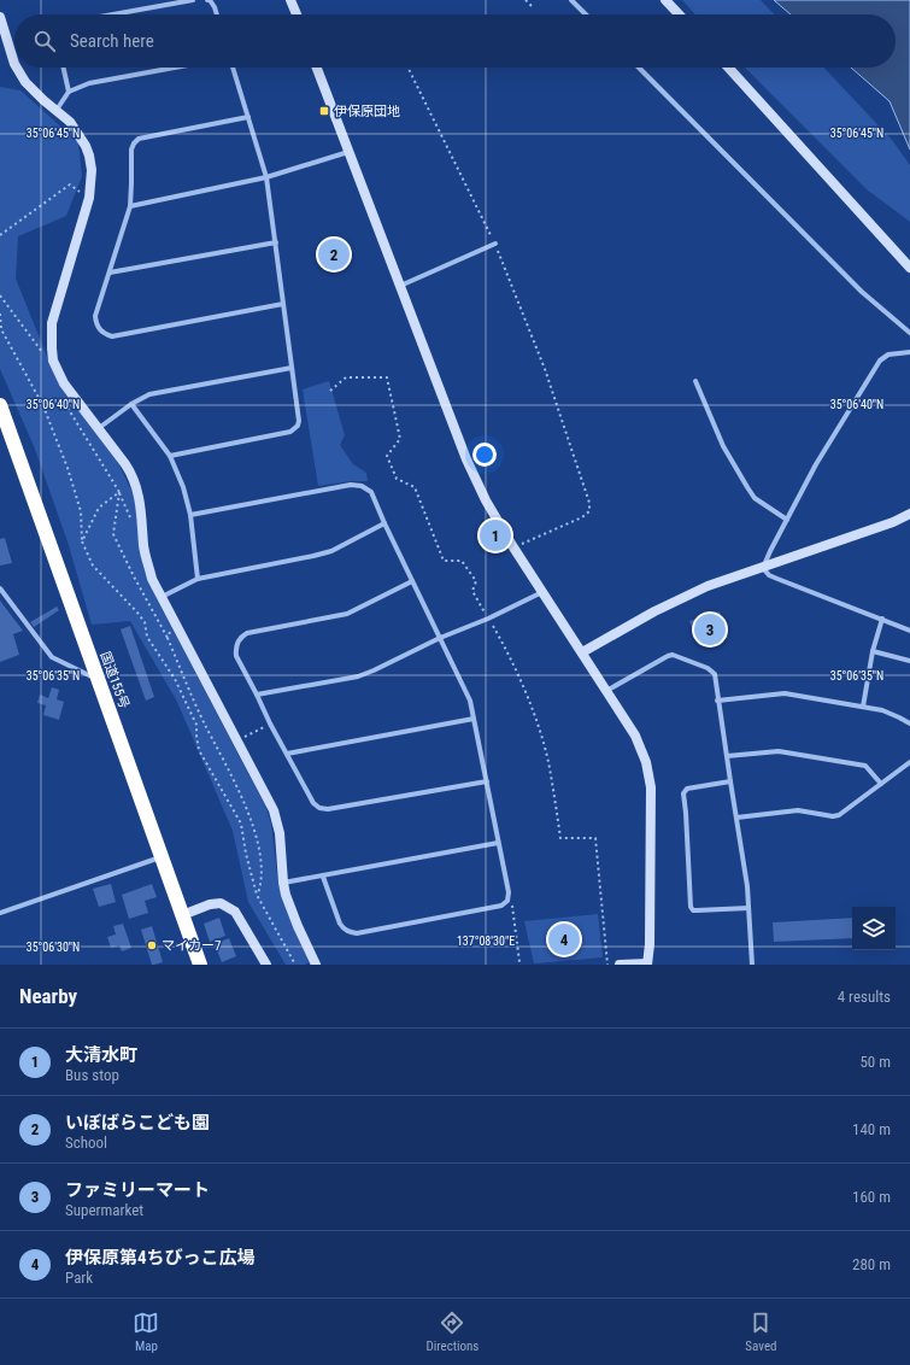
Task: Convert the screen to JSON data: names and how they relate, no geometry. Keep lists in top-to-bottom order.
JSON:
{
  "streets": {
    "highway": ["国道155号"]
  },
  "places": {
    "transit": ["伊保原団地"],
    "other": ["マイカー7"]
  },
  "page": {
    "search": "Search here",
    "pins": [
      "2",
      "1",
      "3",
      "4"
    ],
    "heading": ["Nearby", "4 results"],
    "list": [
      {
        "mark": "1",
        "name": "大清水町",
        "note": "Bus stop",
        "value": "50 m"
      },
      {
        "mark": "2",
        "name": "いぼばらこども園",
        "note": "School",
        "value": "140 m"
      },
      {
        "mark": "3",
        "name": "ファミリーマート",
        "note": "Supermarket",
        "value": "160 m"
      },
      {
        "mark": "4",
        "name": "伊保原第4ちびっこ広場",
        "note": "Park",
        "value": "280 m"
      }
    ],
    "nav": ["Map", "Directions", "Saved"]
  },
  "coordinates": [
    "35°06'45\"N",
    "35°06'40\"N",
    "35°06'35\"N",
    "137°08'30\"E",
    "35°06'30\"N"
  ]
}
